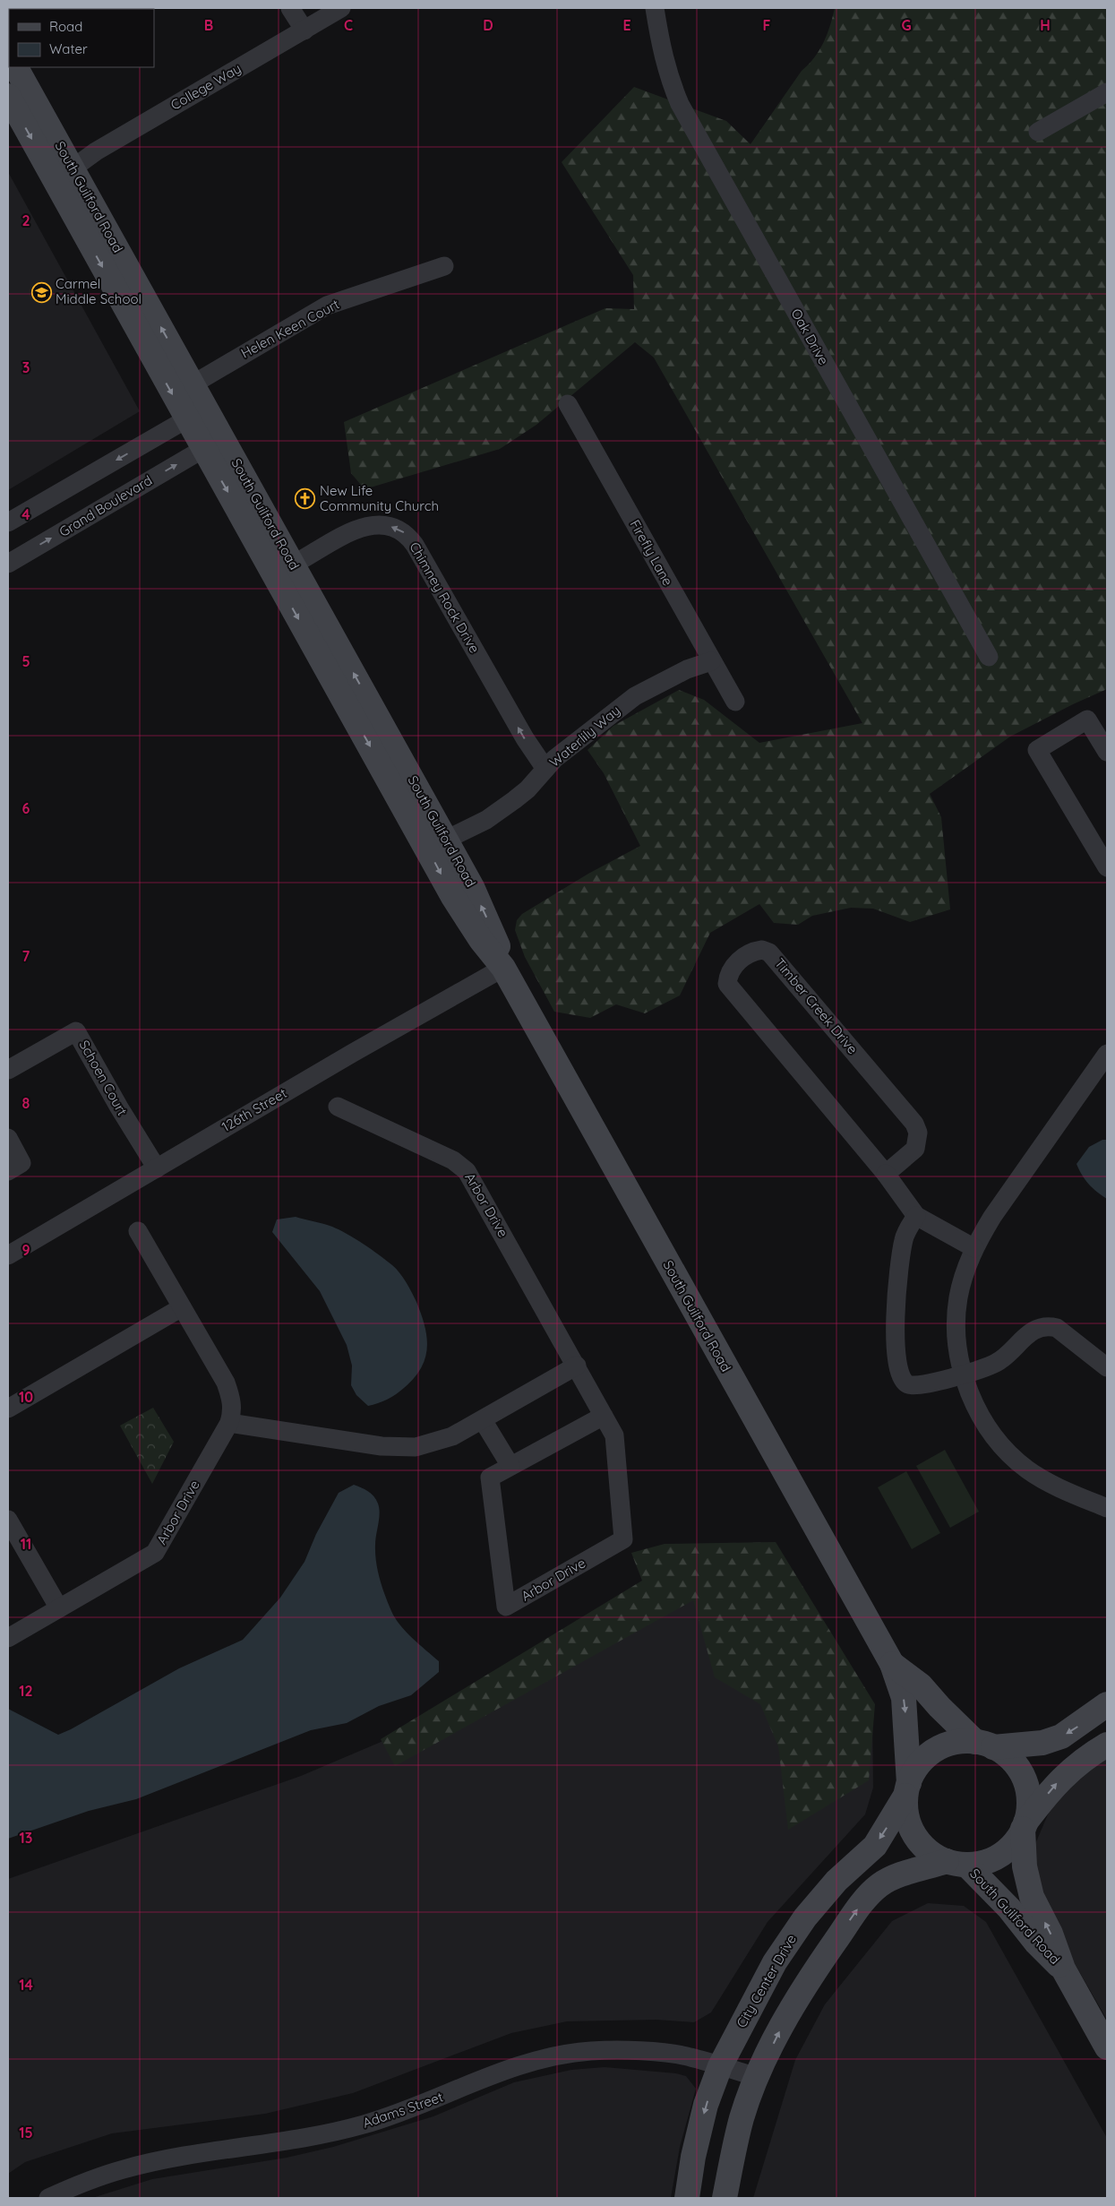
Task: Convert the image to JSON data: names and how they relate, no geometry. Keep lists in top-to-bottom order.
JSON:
{
  "streets": {
    "main road": ["South Guilford Road", "City Center Drive"],
    "street": [
      "College Way",
      "Helen Keen Court",
      "Oak Drive",
      "Grand Boulevard",
      "Firefly Lane",
      "Chimney Rock Drive",
      "Waterlily Way",
      "Timber Creek Drive",
      "Schoen Court",
      "126th Street",
      "Arbor Drive",
      "Adams Street"
    ]
  },
  "crossings": [
    ["College Way", "South Guilford Road"],
    ["South Guilford Road", "Helen Keen Court"],
    ["South Guilford Road", "Grand Boulevard"],
    ["South Guilford Road", "Chimney Rock Drive"],
    ["South Guilford Road", "Waterlily Way"],
    ["South Guilford Road", "126th Street"],
    ["South Guilford Road", "City Center Drive"],
    ["Firefly Lane", "Waterlily Way"],
    ["Chimney Rock Drive", "Waterlily Way"],
    ["Schoen Court", "126th Street"],
    ["City Center Drive", "Adams Street"]
  ],
  "one_way": ["Chimney Rock Drive"],
  "places": {
    "school or university": ["Carmel Middle School"],
    "church": ["New Life Community Church"]
  },
  "legend": ["Road", "Water"],
  "grid": {
    "columns": [
      "B",
      "C",
      "D",
      "E",
      "F",
      "G",
      "H"
    ],
    "rows": [
      "2",
      "3",
      "4",
      "5",
      "6",
      "7",
      "8",
      "9",
      "10",
      "11",
      "12",
      "13",
      "14",
      "15"
    ]
  }
}
